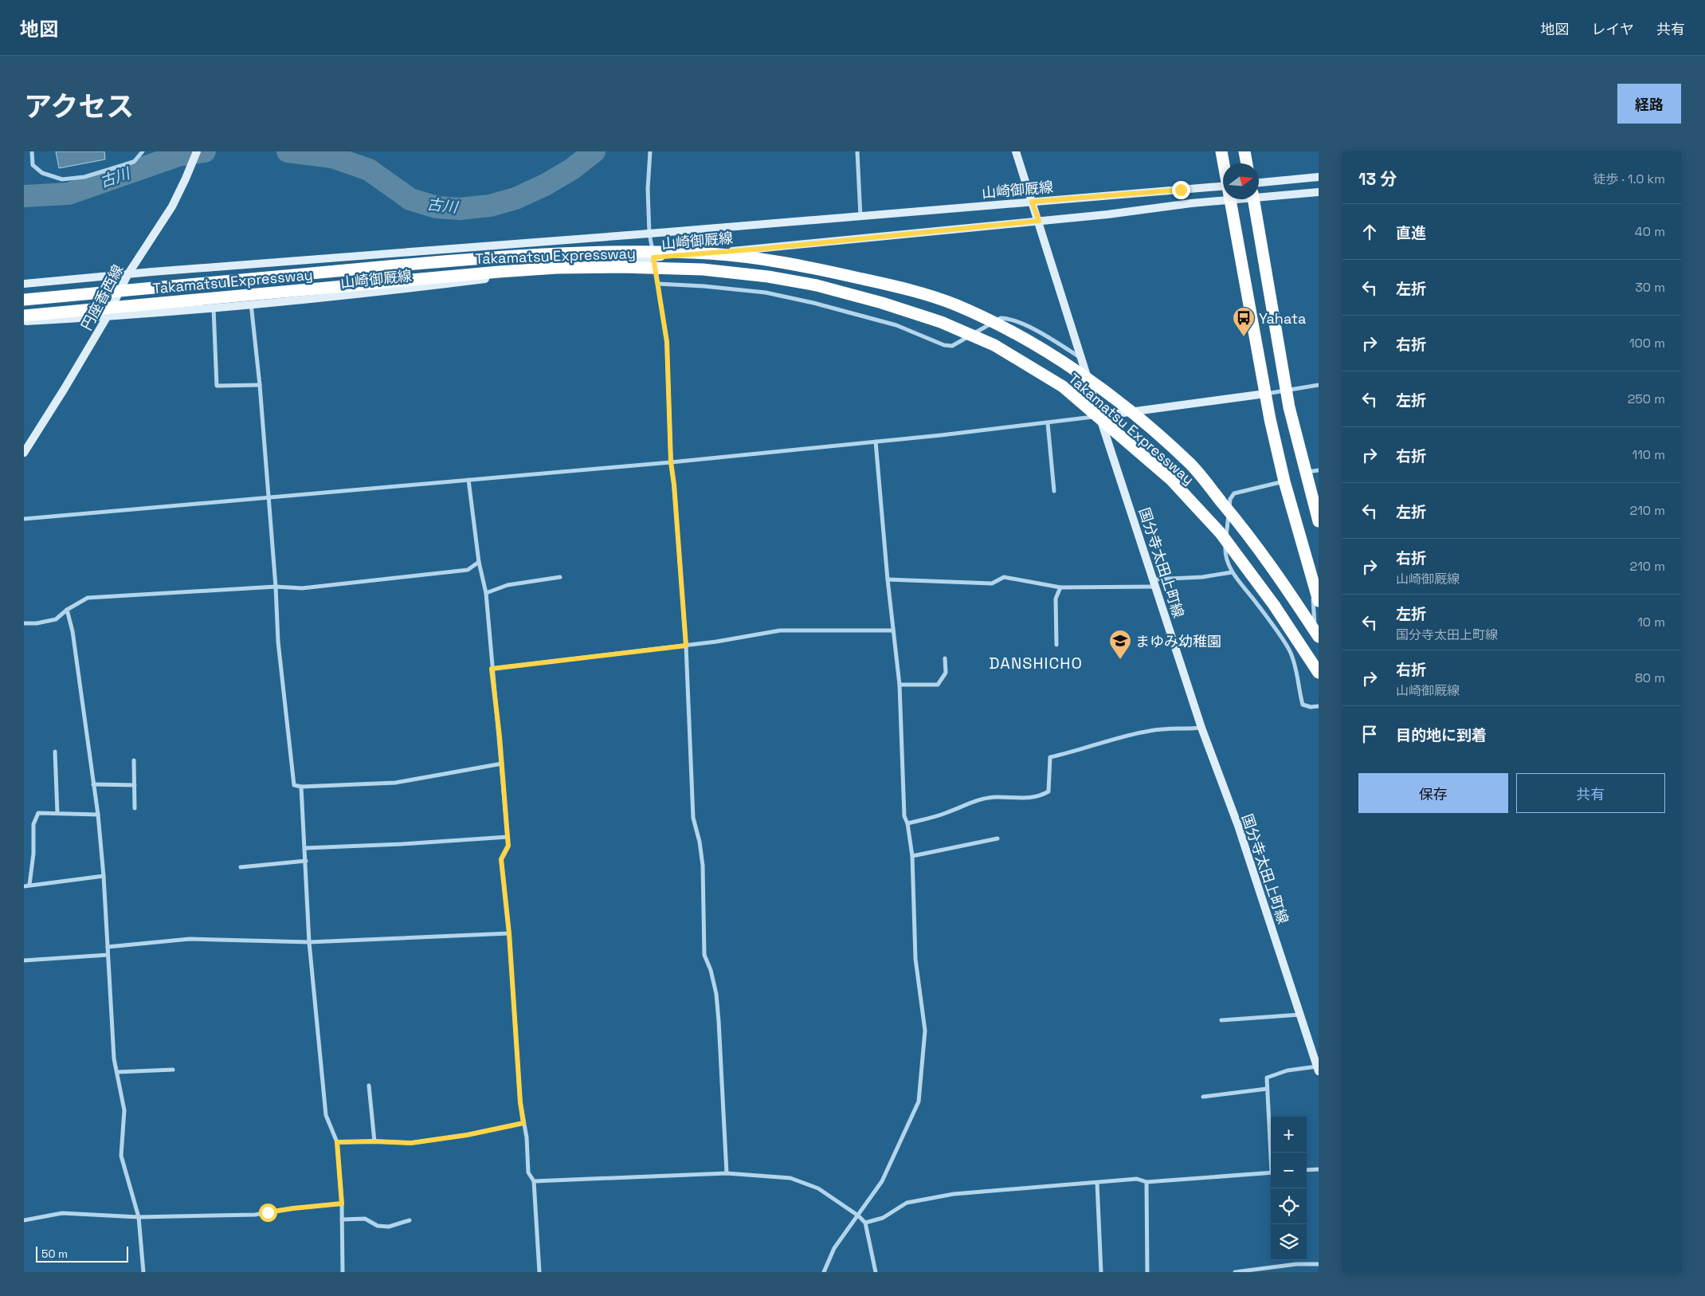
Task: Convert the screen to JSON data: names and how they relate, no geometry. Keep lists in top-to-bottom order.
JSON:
{
  "streets": {
    "highway": ["Takamatsu Expressway"],
    "main road": ["山崎御厩線", "円座香西線", "国分寺太田上町線"]
  },
  "crossings": [
    ["山崎御厩線", "円座香西線"],
    ["山崎御厩線", "国分寺太田上町線"]
  ],
  "districts": ["DANSHICHO"],
  "water": ["古川"],
  "places": {
    "bus stop": ["Yahata"],
    "school or university": ["まゆみ幼稚園"]
  },
  "scale_bar": "50 m",
  "north": "right",
  "page": {
    "header": "地図",
    "nav": ["地図", "レイヤ", "共有"],
    "title": "アクセス",
    "buttons": [
      "経路",
      ["保存", "共有"]
    ],
    "heading": ["13 分", "徒歩 · 1.0 km"],
    "list": [
      ["直進", "40 m"],
      ["左折", "30 m"],
      ["右折", "100 m"],
      ["左折", "250 m"],
      ["右折", "110 m"],
      ["左折", "210 m"],
      ["右折", "山崎御厩線", "210 m"],
      ["左折", "国分寺太田上町線", "10 m"],
      ["右折", "山崎御厩線", "80 m"],
      "目的地に到着"
    ],
    "map_buttons": ["+", "−"],
    "scale": "50 m"
  }
}
